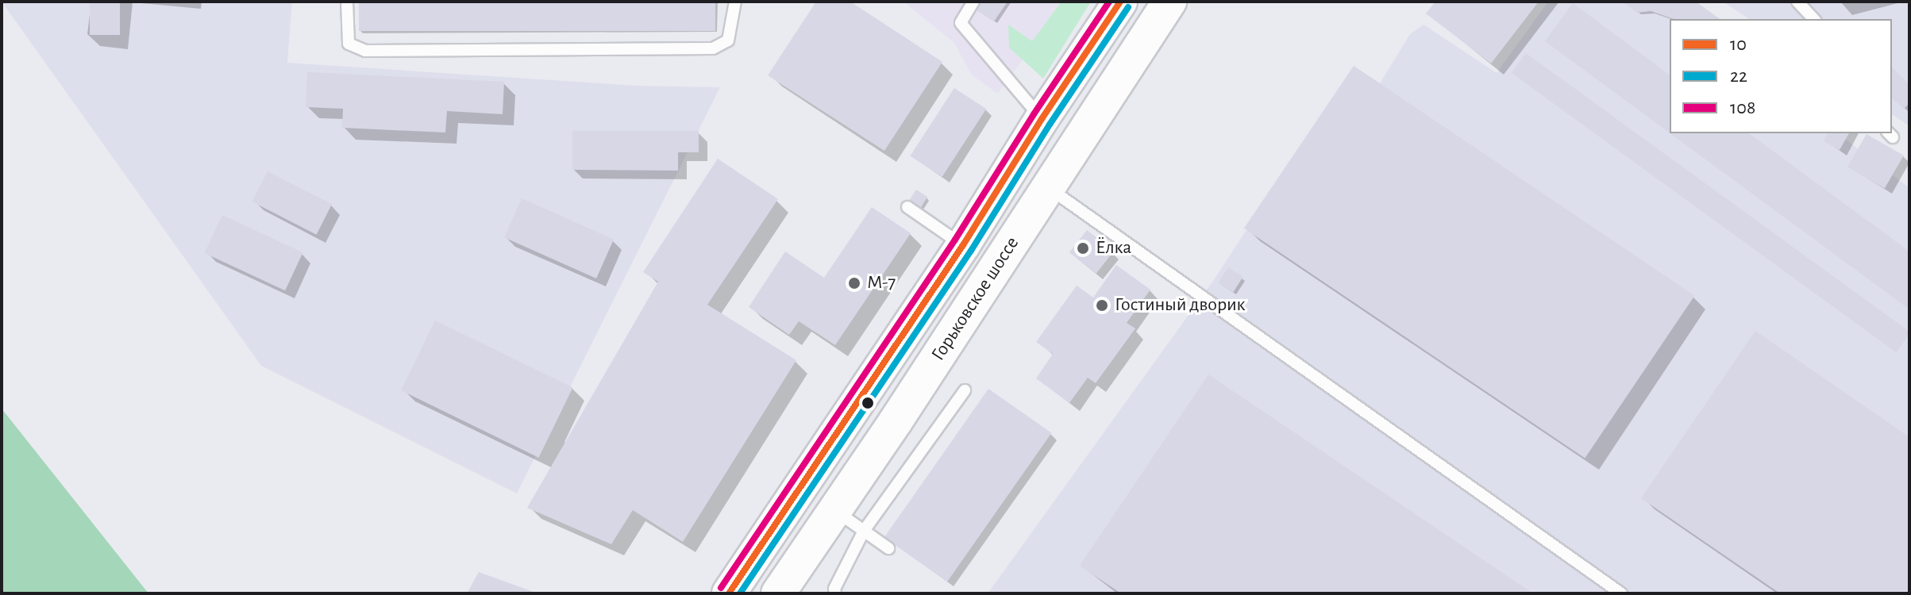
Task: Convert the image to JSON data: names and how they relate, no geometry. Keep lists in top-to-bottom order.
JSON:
{
  "streets": {
    "main road": ["Горьковское шоссе"]
  },
  "places": ["Ёлка", "М-7", "Гостиный дворик"],
  "lines": ["transit line 10", "transit line 108", "transit line 22"],
  "legend": ["10", "22", "108"]
}
